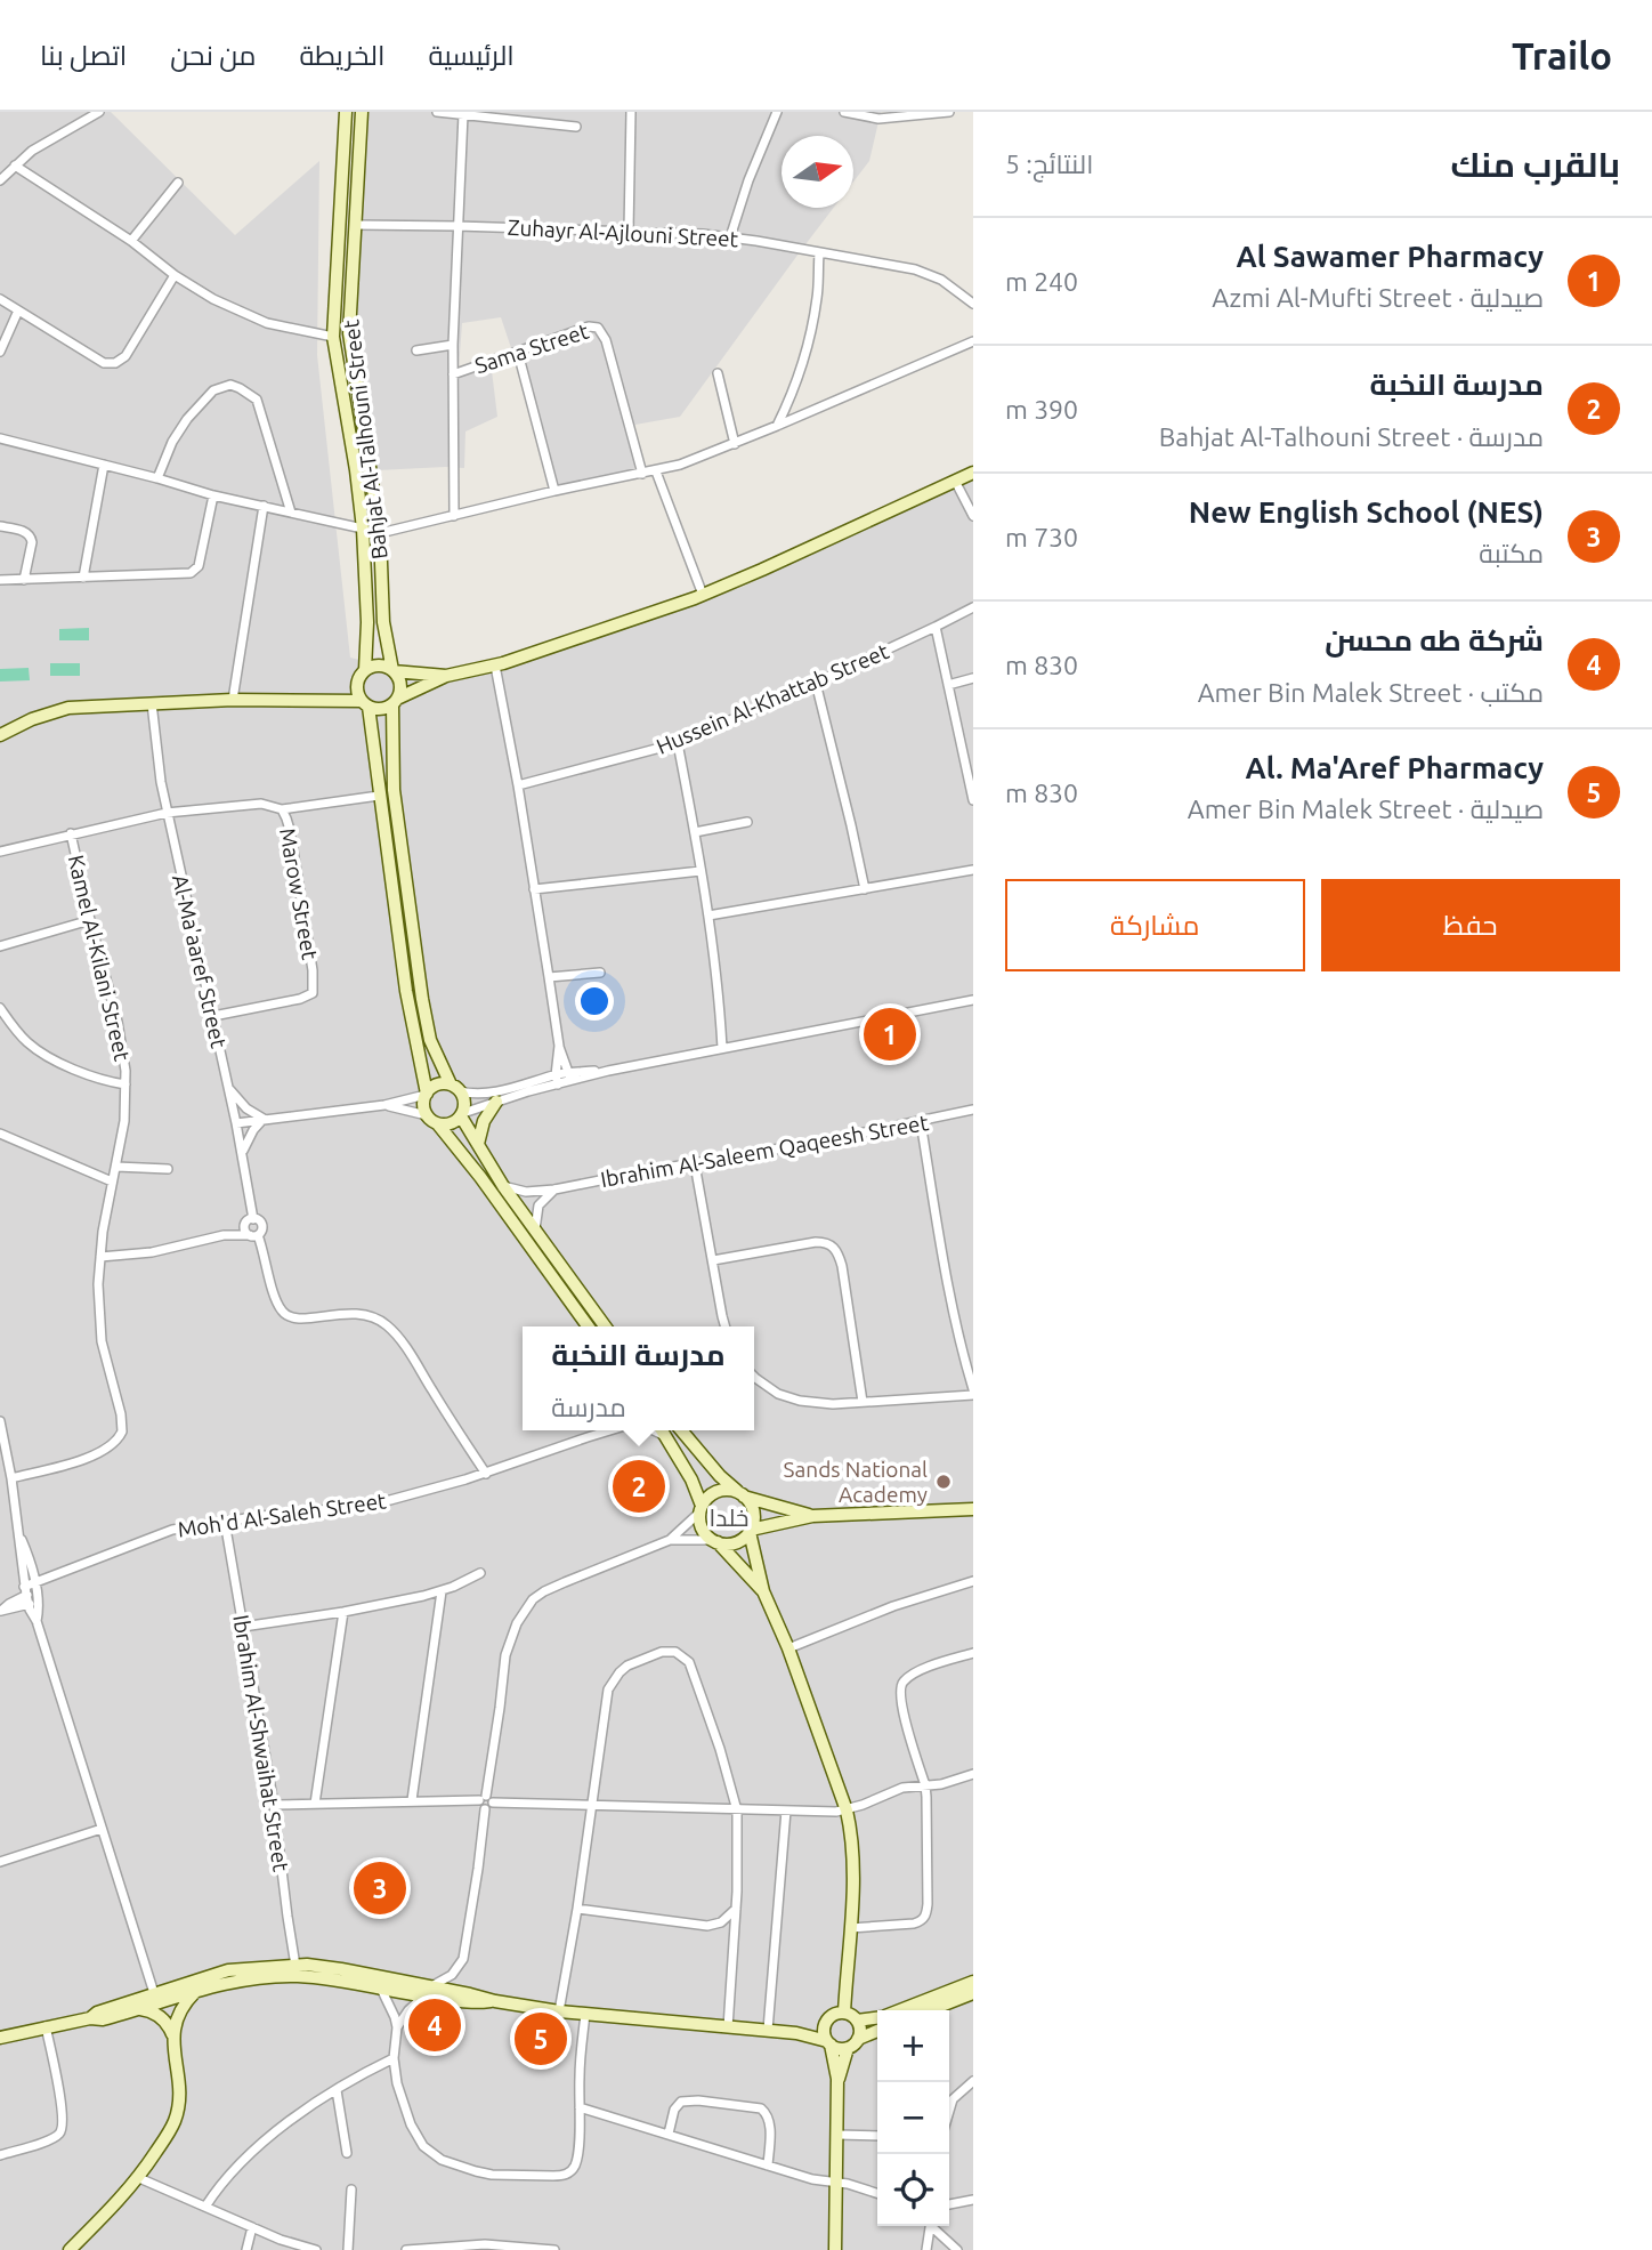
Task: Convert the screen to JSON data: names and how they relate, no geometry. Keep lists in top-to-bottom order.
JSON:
{
  "streets": {
    "street": [
      "Zuhayr Al-Ajlouni Street",
      "Sama Street",
      "Bahjat Al-Talhouni Street",
      "Hussein Al-Khattab Street",
      "Marow Street",
      "Kamel Al-Kilani Street",
      "Al-Ma'aaref Street",
      "Ibrahim Al-Saleem Qaqeesh Street",
      "Moh'd Al-Saleh Street",
      "Ibrahim Al-Shwaihat Street"
    ]
  },
  "crossings": [
    ["Zuhayr Al-Ajlouni Street", "Bahjat Al-Talhouni Street"],
    ["Marow Street", "Kamel Al-Kilani Street"],
    ["Marow Street", "Al-Ma'aaref Street"],
    ["Moh'd Al-Saleh Street", "Ibrahim Al-Shwaihat Street"]
  ],
  "districts": ["خلدا"],
  "places": ["Sands National Academy"],
  "north": "right",
  "page": {
    "header": "Trailo",
    "nav": [
      "الرئيسية",
      "الخريطة",
      "من نحن",
      "اتصل بنا"
    ],
    "heading": ["بالقرب منك", "النتائج: 5"],
    "list": [
      {
        "mark": "1",
        "name": "Al Sawamer Pharmacy",
        "note": "صيدلية · Azmi Al-Mufti Street",
        "value": "240 m"
      },
      {
        "mark": "2",
        "name": "مدرسة النخبة",
        "note": "مدرسة · Bahjat Al-Talhouni Street",
        "value": "390 m"
      },
      {
        "mark": "3",
        "name": "New English School (NES)",
        "note": "مكتبة",
        "value": "730 m"
      },
      {
        "mark": "4",
        "name": "شركة طه محسن",
        "note": "مكتب · Amer Bin Malek Street",
        "value": "830 m"
      },
      {
        "mark": "5",
        "name": "Al. Ma'Aref Pharmacy",
        "note": "صيدلية · Amer Bin Malek Street",
        "value": "830 m"
      }
    ],
    "buttons": ["حفظ", "مشاركة"],
    "pins": [
      "1",
      "2",
      "3",
      "4",
      "5"
    ],
    "popup": ["مدرسة النخبة", "مدرسة"],
    "map_buttons": ["+", "−"]
  }
}
